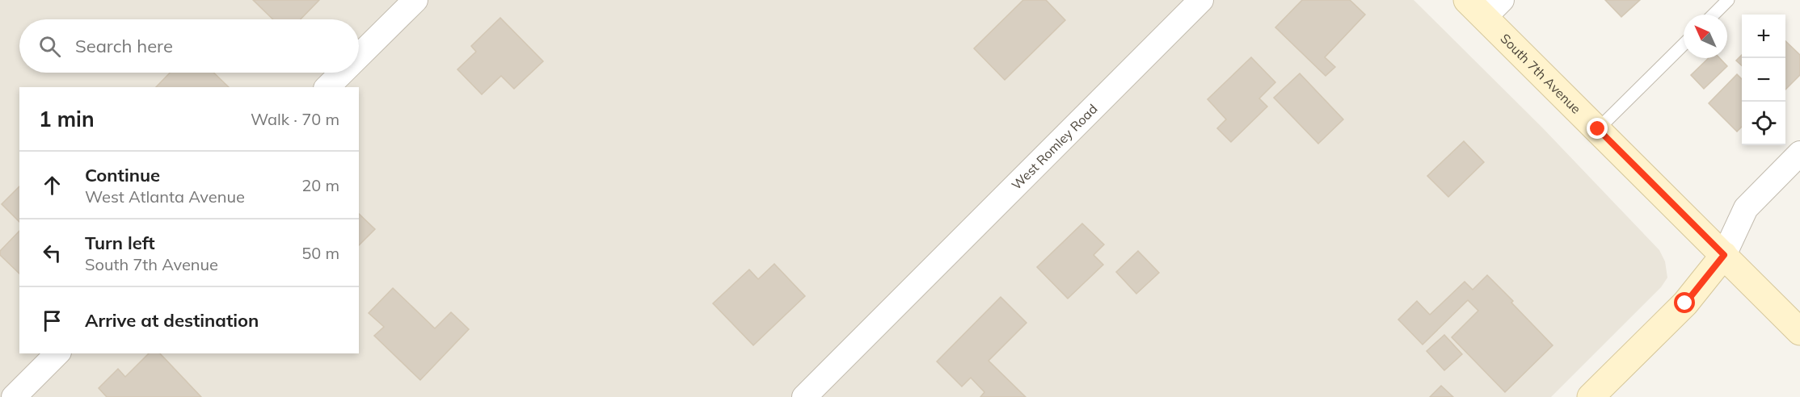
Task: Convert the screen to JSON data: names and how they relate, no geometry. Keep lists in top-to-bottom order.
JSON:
{
  "streets": {
    "main road": ["South 7th Avenue"],
    "street": ["West Romley Road"]
  },
  "north": "top left",
  "page": {
    "map_buttons": ["+", "−"],
    "search": "Search here",
    "heading": ["1 min", "Walk · 70 m"],
    "list": [
      ["Continue", "West Atlanta Avenue", "20 m"],
      ["Turn left", "South 7th Avenue", "50 m"],
      "Arrive at destination"
    ]
  }
}
